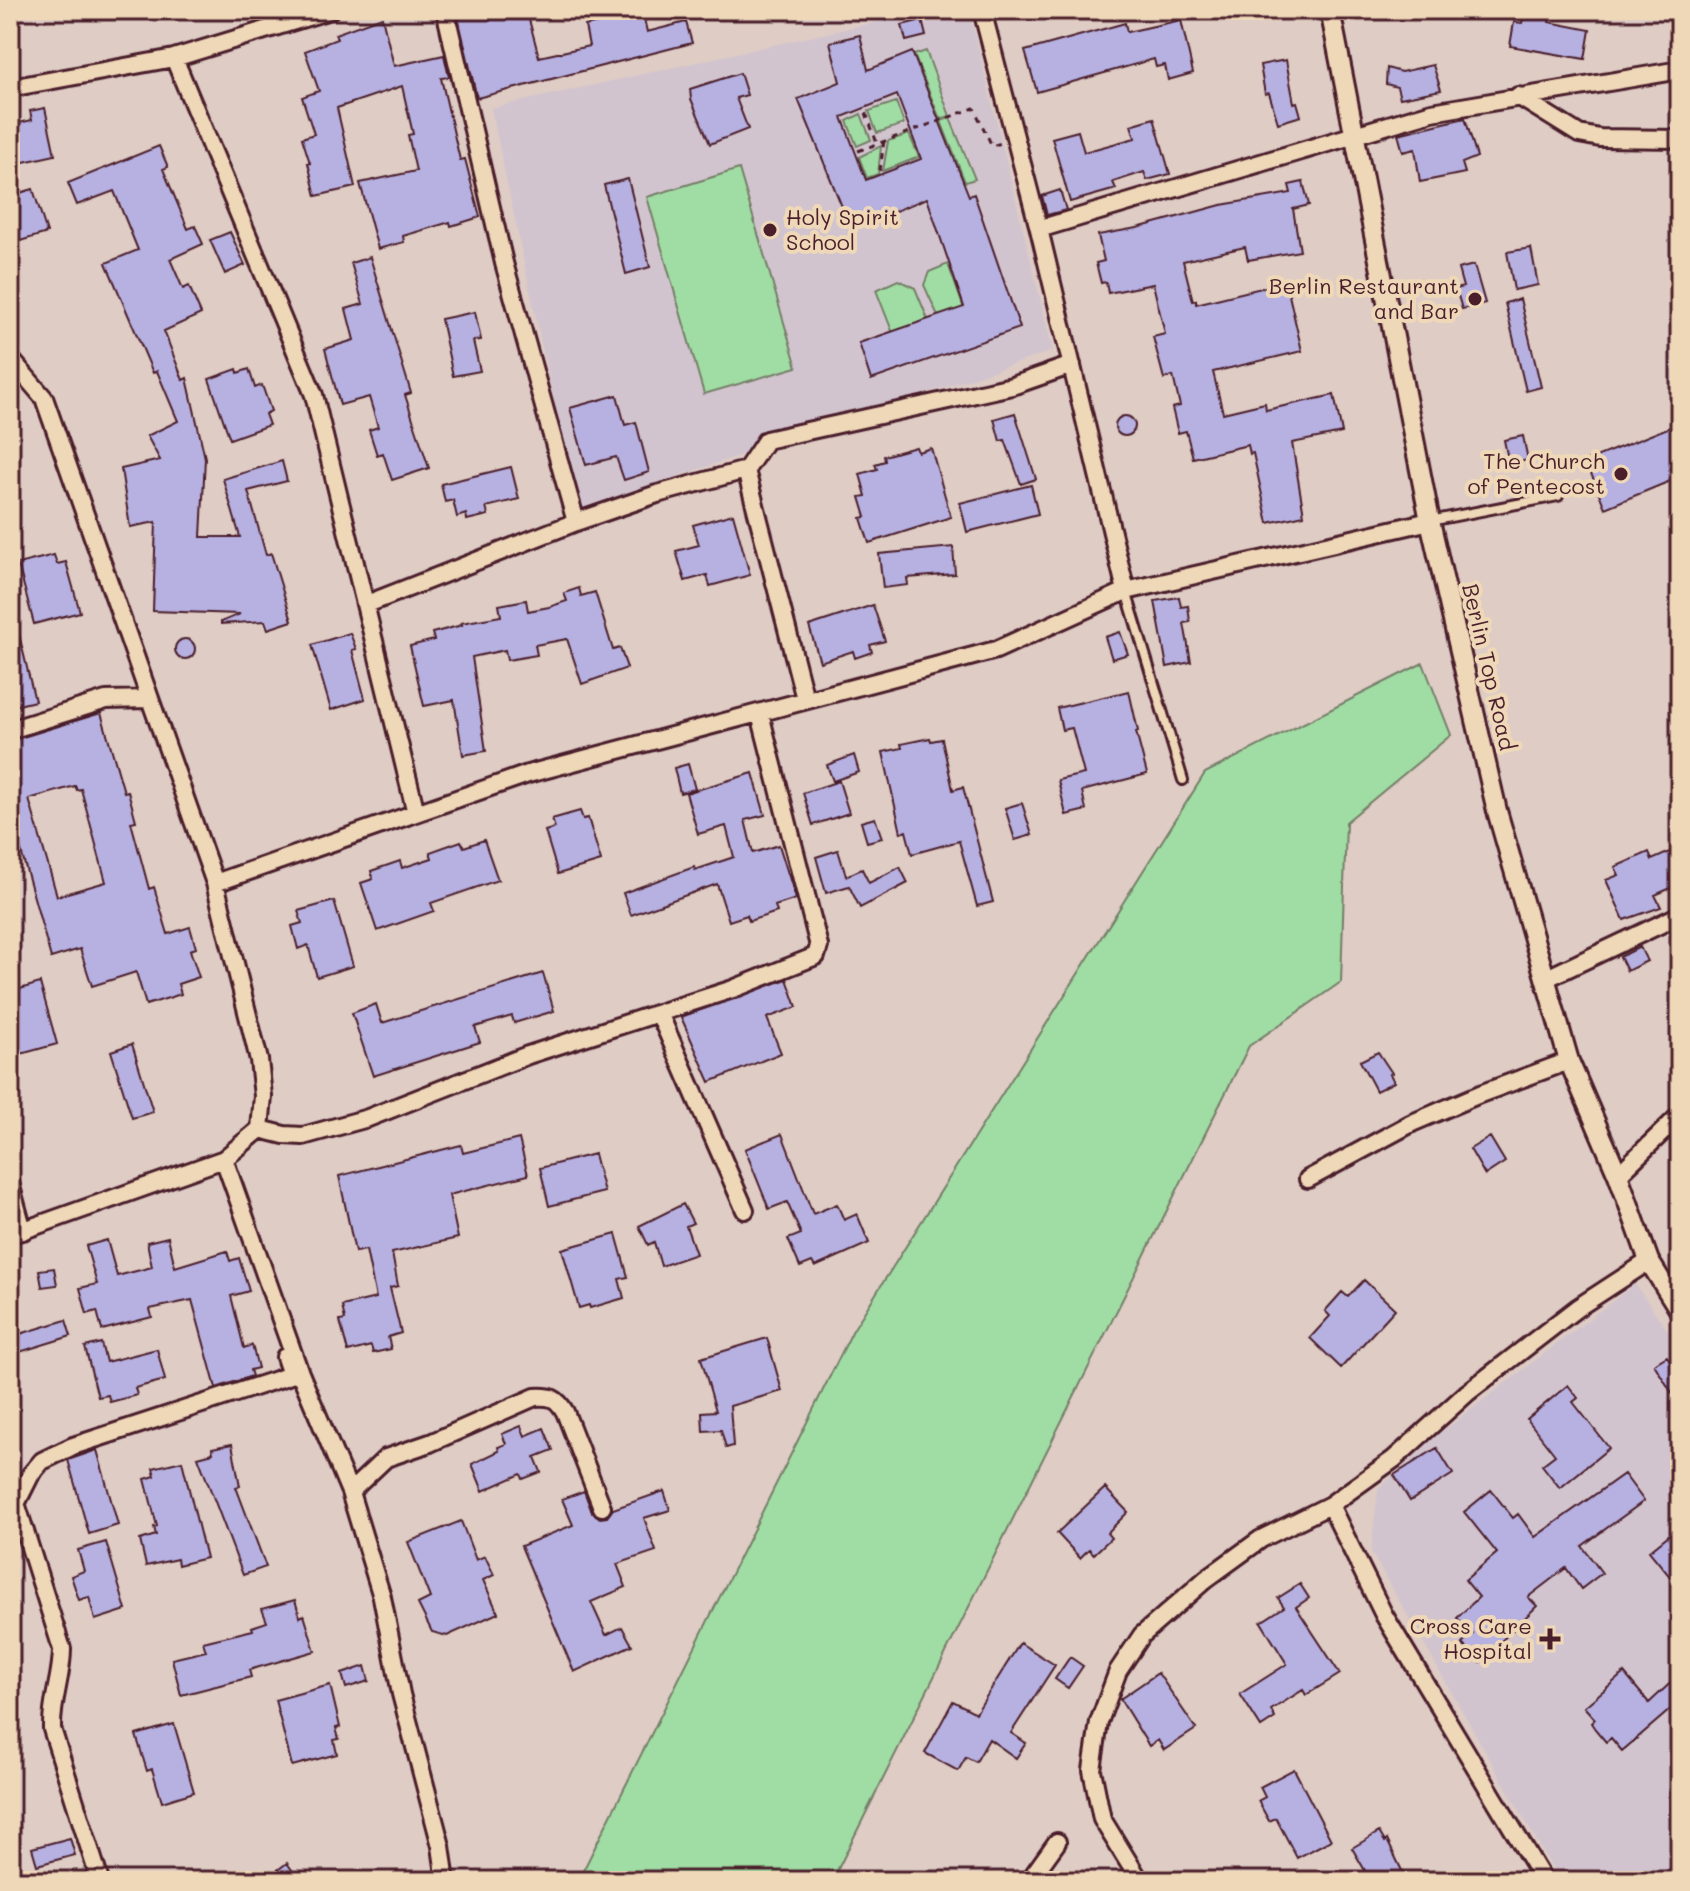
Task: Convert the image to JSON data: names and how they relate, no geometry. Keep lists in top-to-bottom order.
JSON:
{
  "streets": {
    "street": ["Berlin Top Road"]
  },
  "places": {
    "other": ["Holy Spirit School", "Berlin Restaurant and Bar", "The Church of Pentecost"],
    "health": ["Cross Care Hospital"]
  }
}
